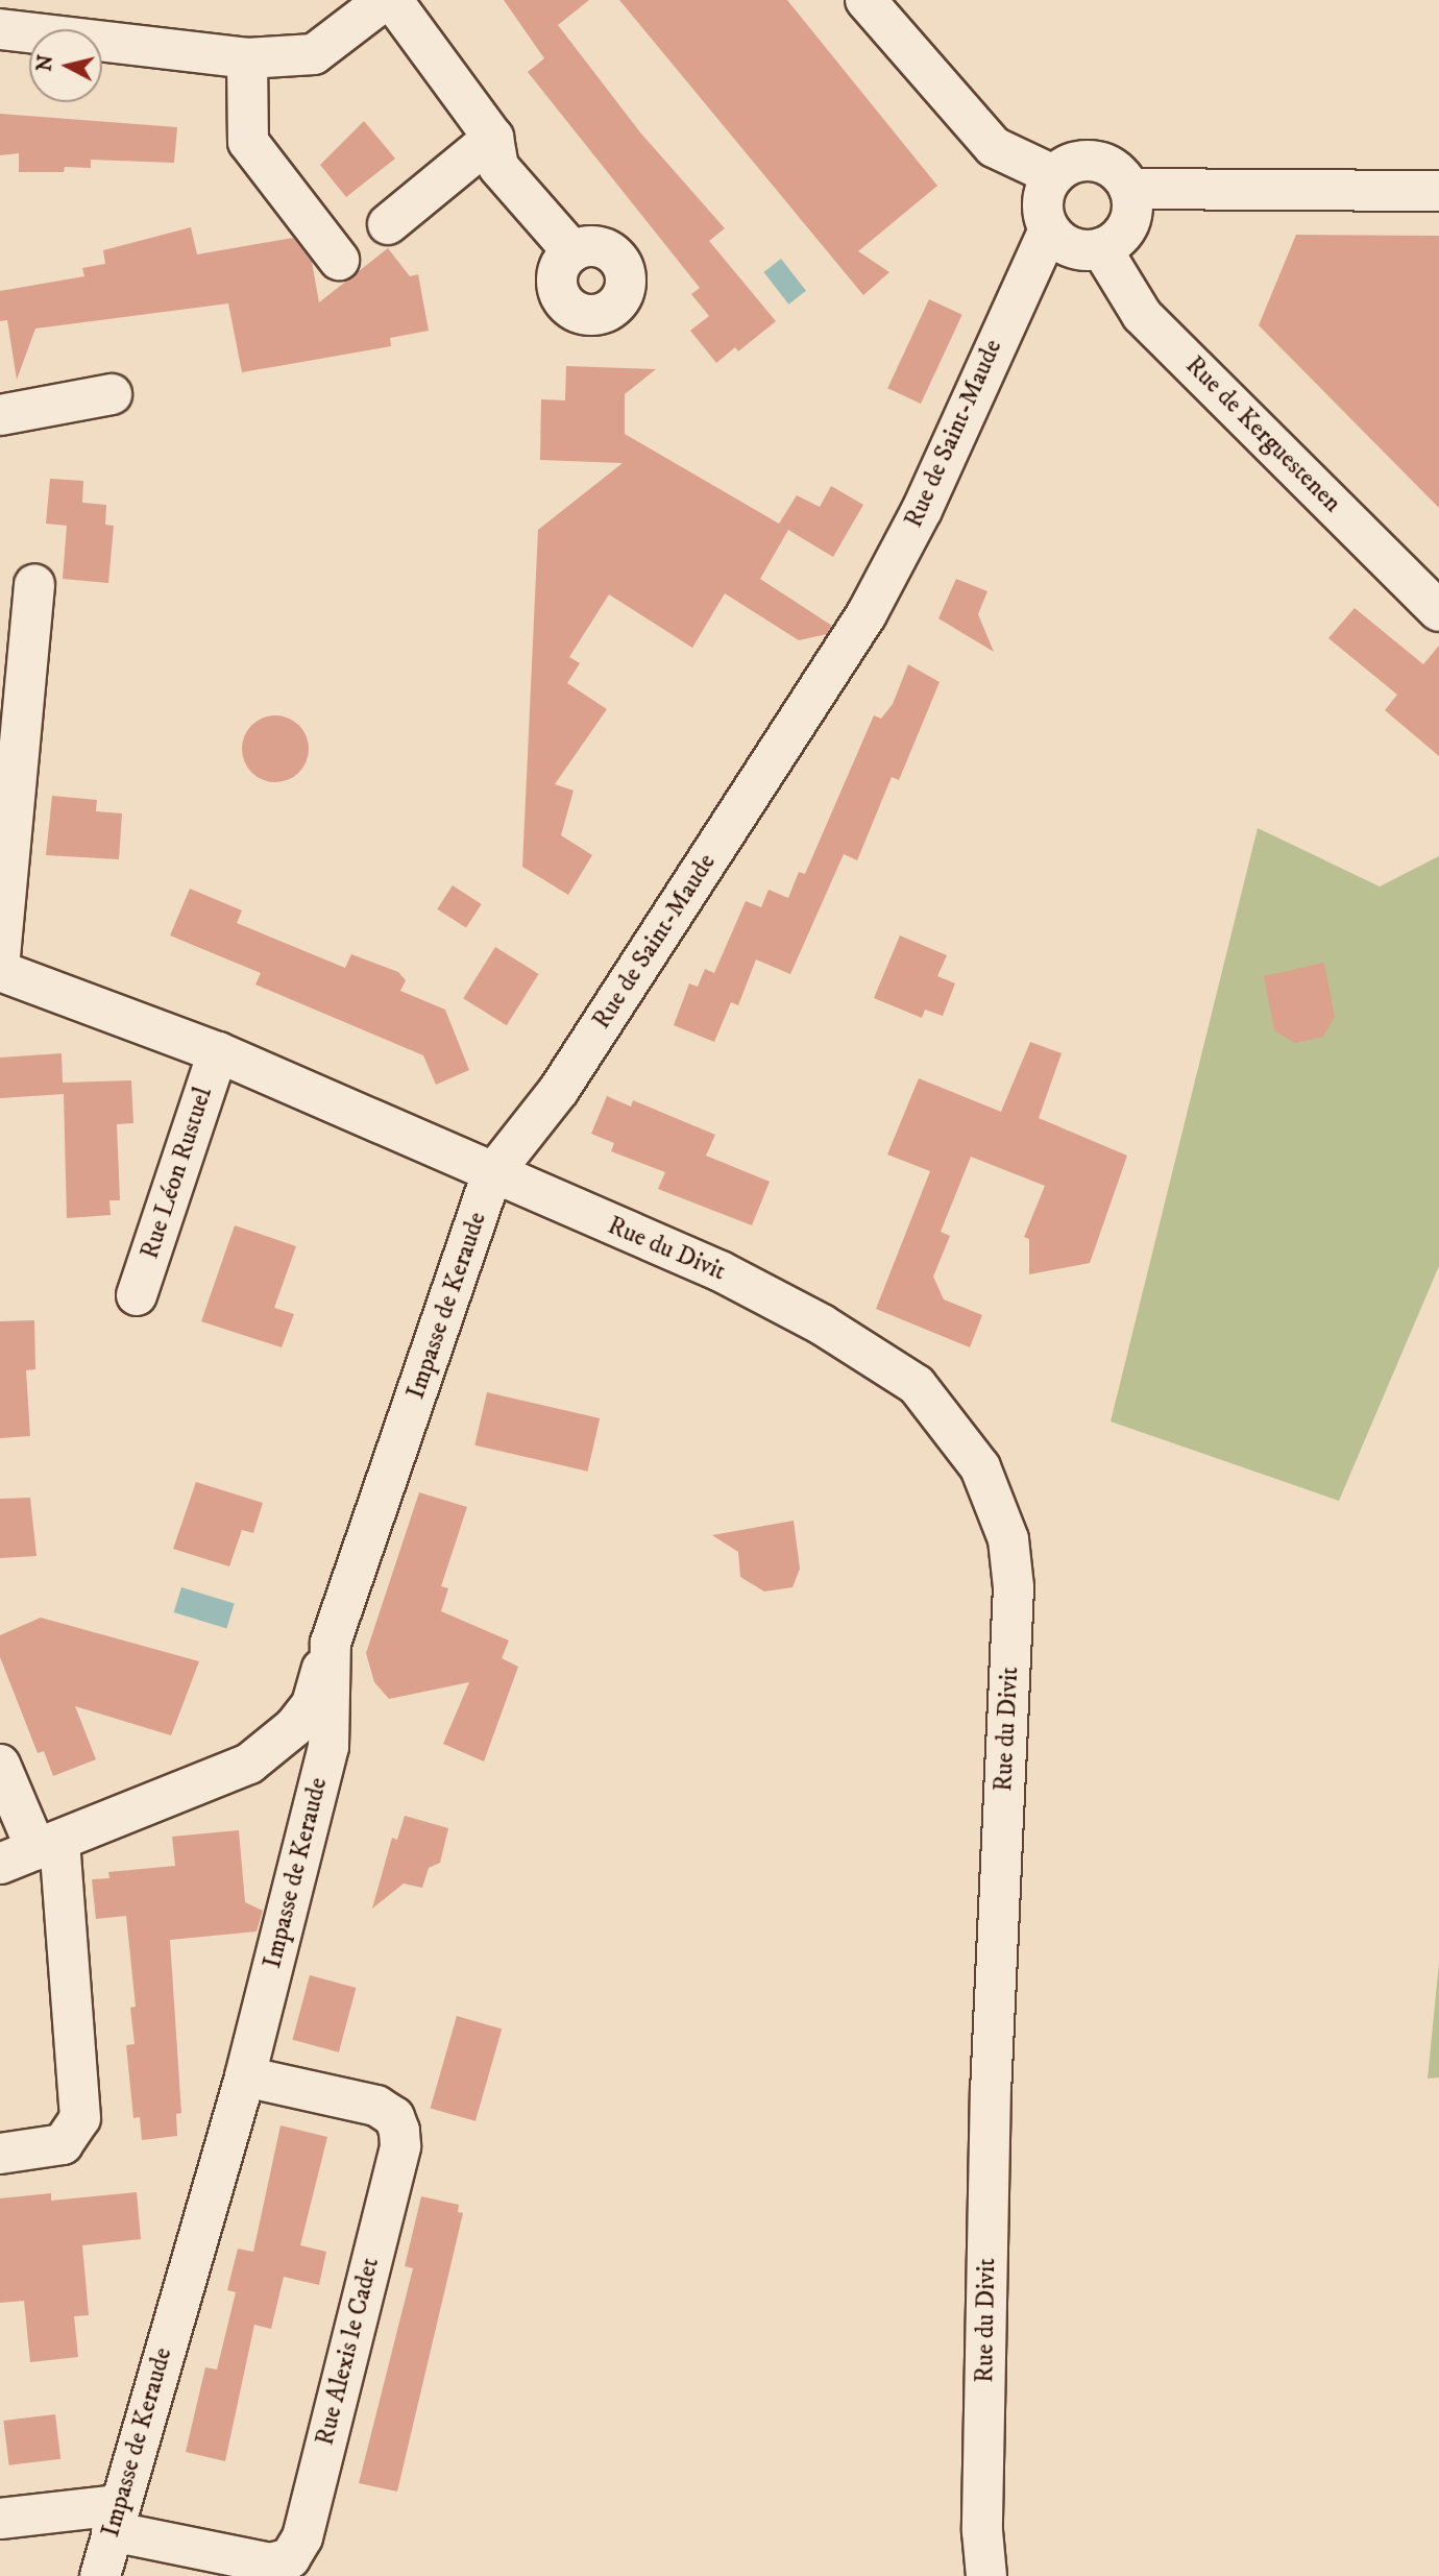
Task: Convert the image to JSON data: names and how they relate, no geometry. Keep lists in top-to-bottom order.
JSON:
{
  "streets": {
    "street": [
      "Rue de Saint-Maude",
      "Rue de Kerguestenen",
      "Rue Léon Rustuel",
      "Rue du Divit",
      "Impasse de Keraude",
      "Rue Alexis le Cadet"
    ]
  },
  "crossings": [
    ["Rue de Saint-Maude", "Rue de Kerguestenen"],
    ["Rue de Saint-Maude", "Rue du Divit"],
    ["Rue de Saint-Maude", "Impasse de Keraude"],
    ["Rue du Divit", "Impasse de Keraude"],
    ["Impasse de Keraude", "Rue Alexis le Cadet"]
  ],
  "north": "left"
}
